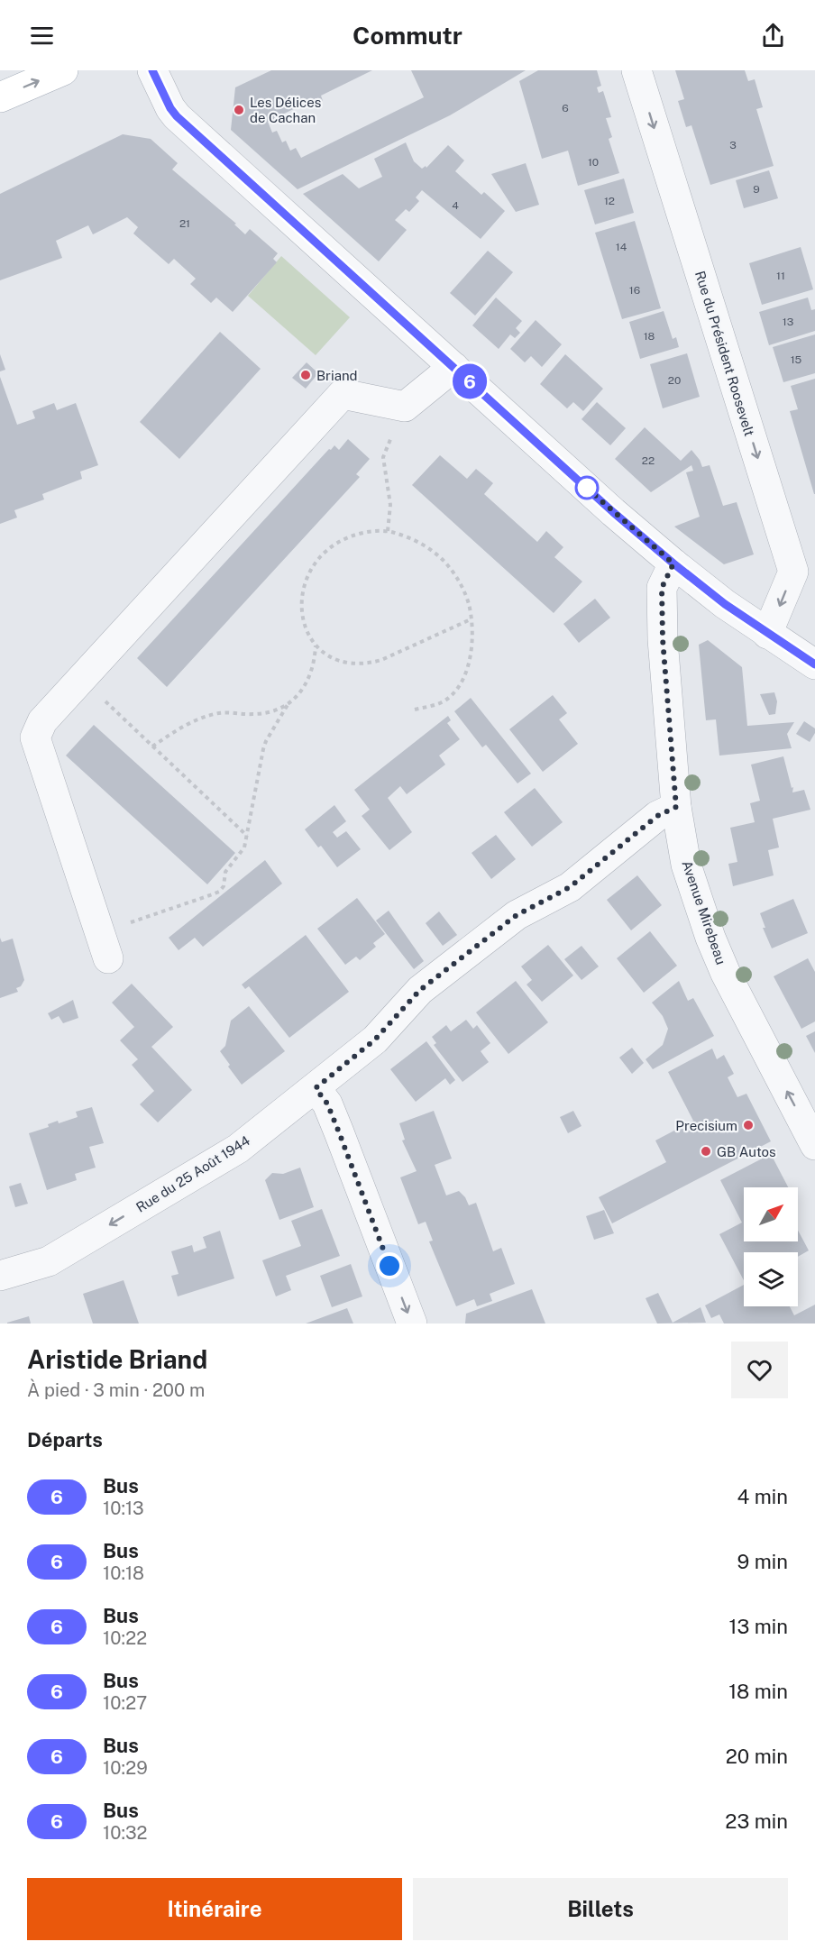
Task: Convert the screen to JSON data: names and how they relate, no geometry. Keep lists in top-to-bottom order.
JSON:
{
  "streets": {
    "street": ["Rue du Président Roosevelt", "Avenue Mirebeau", "Rue du 25 Août 1944"]
  },
  "crossings": [
    ["Avenue Mirebeau", "Rue du 25 Août 1944"]
  ],
  "one_way": ["Rue du Président Roosevelt", "Avenue Mirebeau", "Rue du 25 Août 1944"],
  "places": [
    "Les Délices de Cachan",
    "Briand",
    "Precisium",
    "GB Autos"
  ],
  "lines": ["bus line 6"],
  "house_numbers": [
    "6",
    "3",
    "10",
    "9",
    "12",
    "4",
    "21",
    "14",
    "11",
    "16",
    "13",
    "18",
    "15",
    "20",
    "22"
  ],
  "north": "top right",
  "page": {
    "header": "Commutr",
    "on_map": "6",
    "heading": [
      ["Aristide Briand", "À pied · 3 min · 200 m"],
      "Départs"
    ],
    "list": [
      {
        "mark": "6",
        "name": "Bus",
        "note": "10:13",
        "value": "4 min"
      },
      {
        "mark": "6",
        "name": "Bus",
        "note": "10:18",
        "value": "9 min"
      },
      {
        "mark": "6",
        "name": "Bus",
        "note": "10:22",
        "value": "13 min"
      },
      {
        "mark": "6",
        "name": "Bus",
        "note": "10:27",
        "value": "18 min"
      },
      {
        "mark": "6",
        "name": "Bus",
        "note": "10:29",
        "value": "20 min"
      },
      {
        "mark": "6",
        "name": "Bus",
        "note": "10:32",
        "value": "23 min"
      }
    ],
    "buttons": ["Itinéraire", "Billets"]
  }
}
